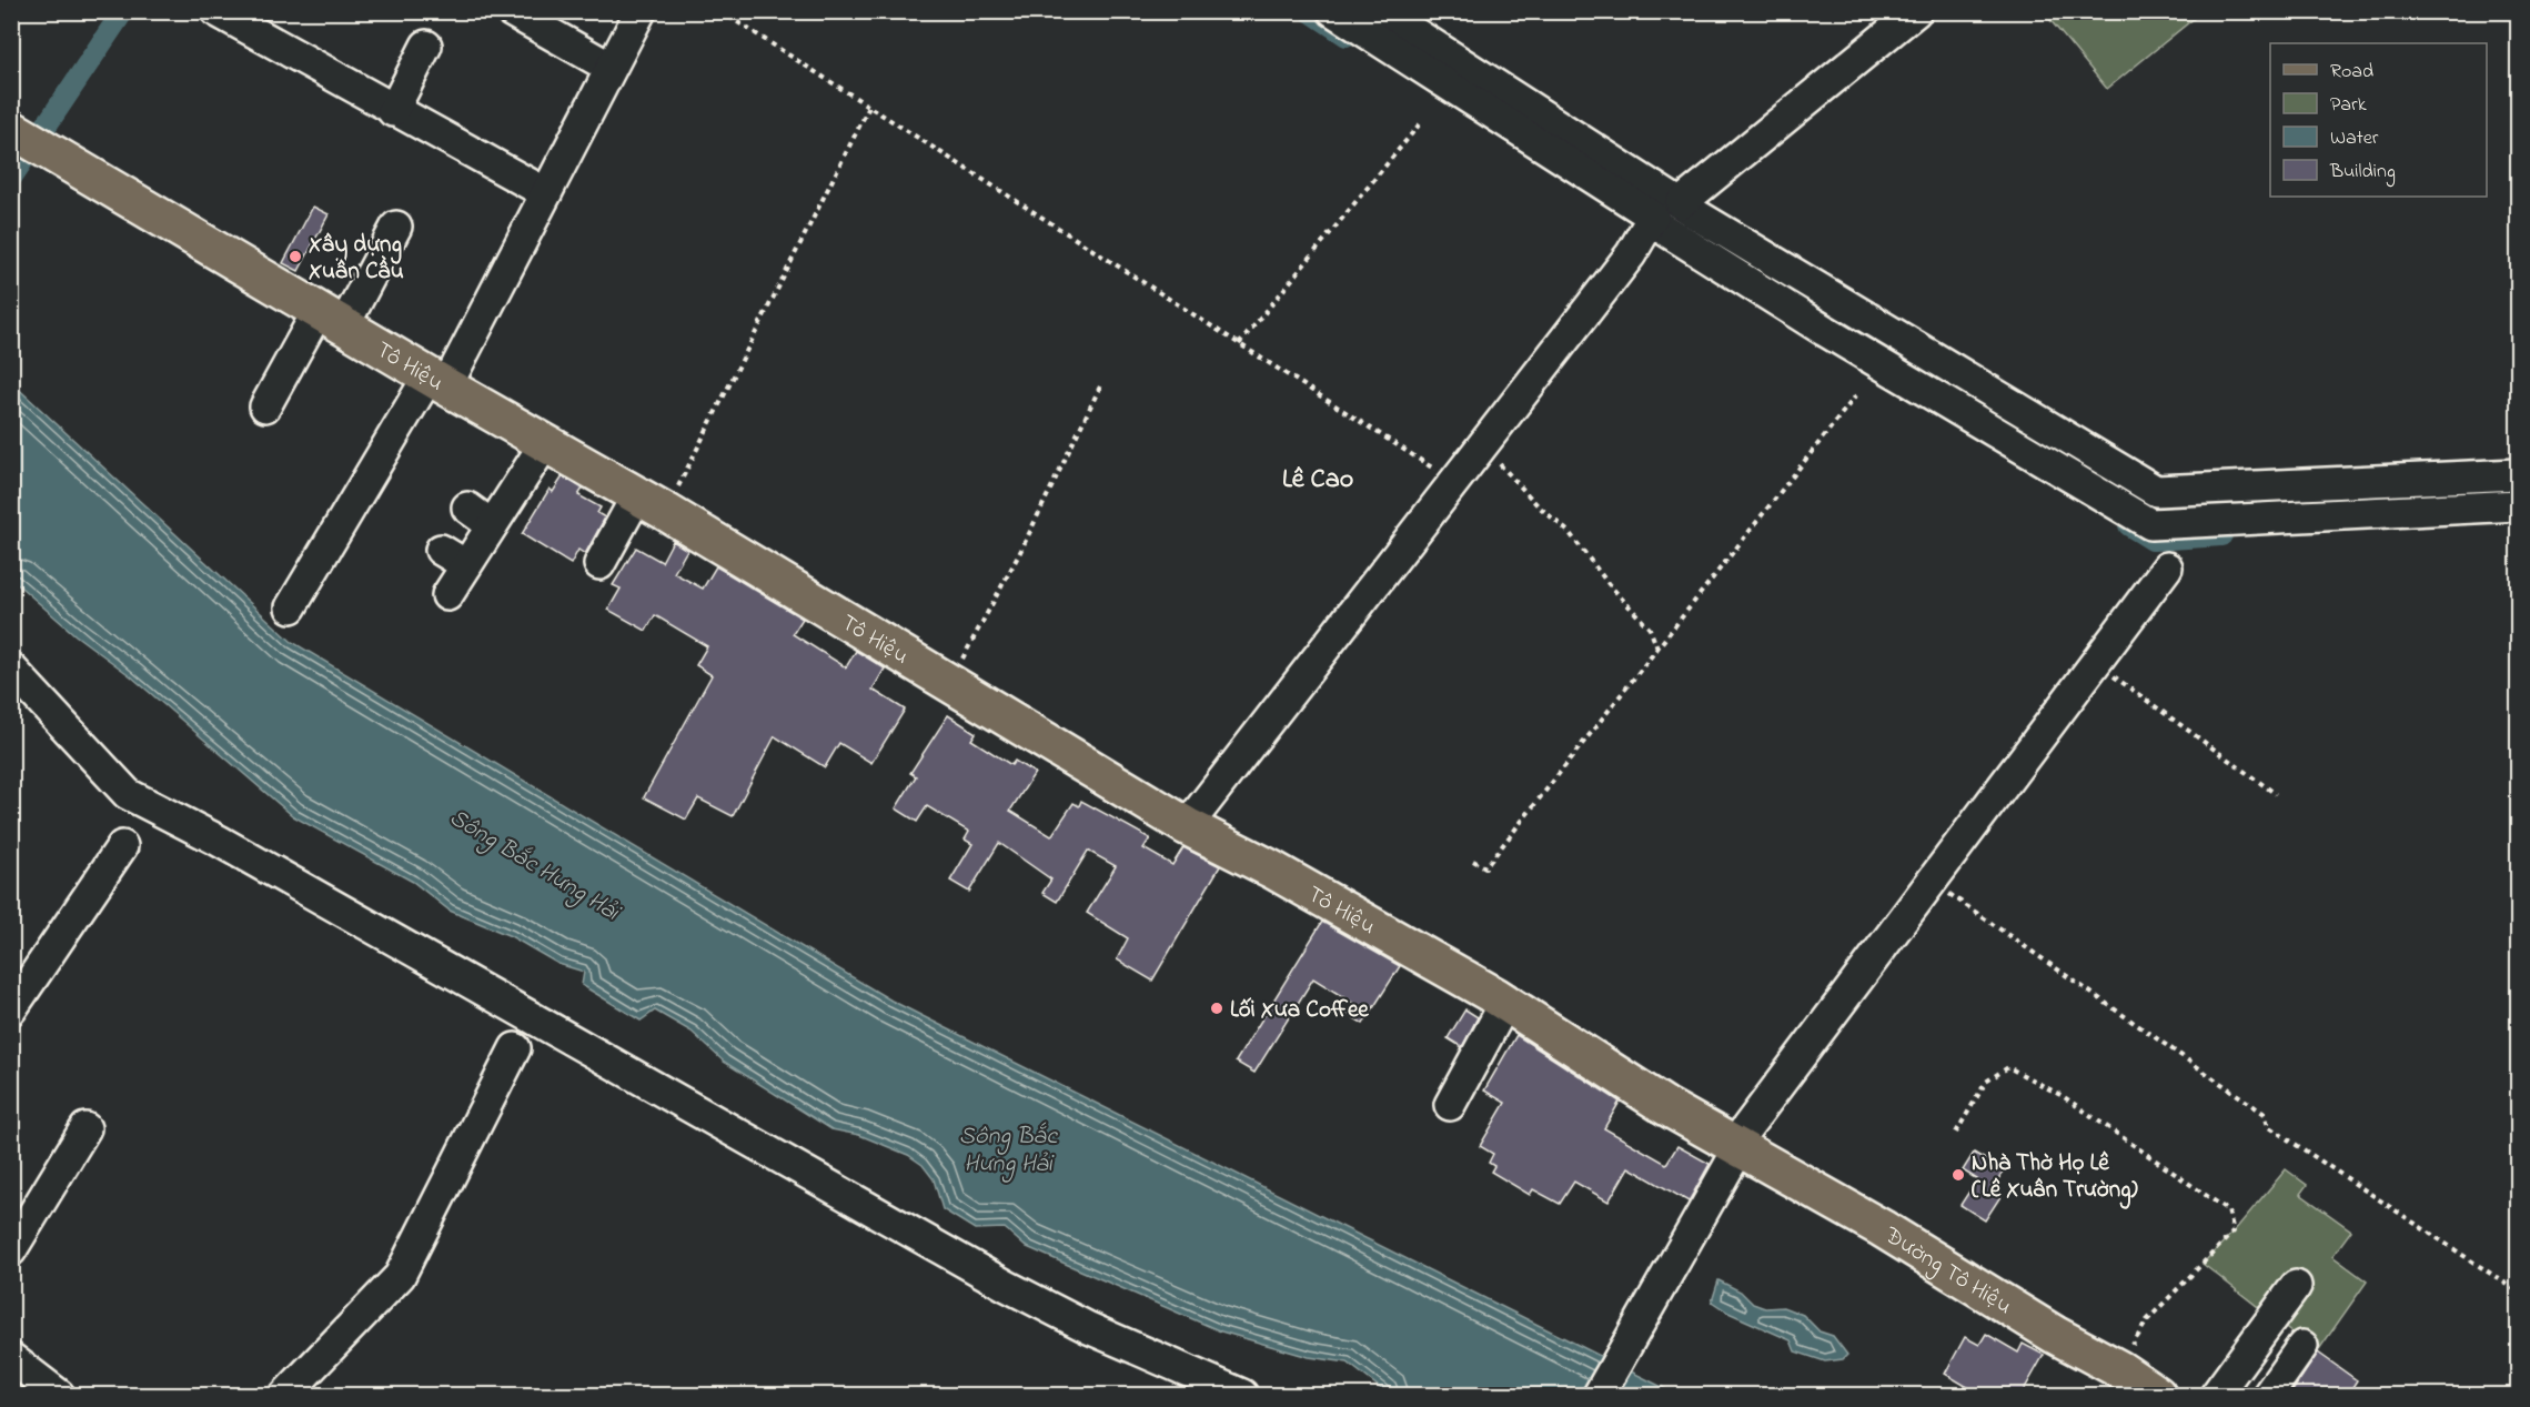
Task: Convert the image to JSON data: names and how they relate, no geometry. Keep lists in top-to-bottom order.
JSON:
{
  "streets": {
    "main road": ["Tô Hiệu", "Đường Tô Hiệu"]
  },
  "crossings": [
    ["Tô Hiệu", "Đường Tô Hiệu"]
  ],
  "districts": ["Lê Cao"],
  "water": ["Sông Bắc Hưng Hải"],
  "places": ["Xây dựng Xuân Cầu", "Lối Xưa Coffee", "Nhà Thờ Họ Lê (Lê Xuân Trường)"],
  "legend": [
    "Road",
    "Park",
    "Water",
    "Building"
  ]
}
